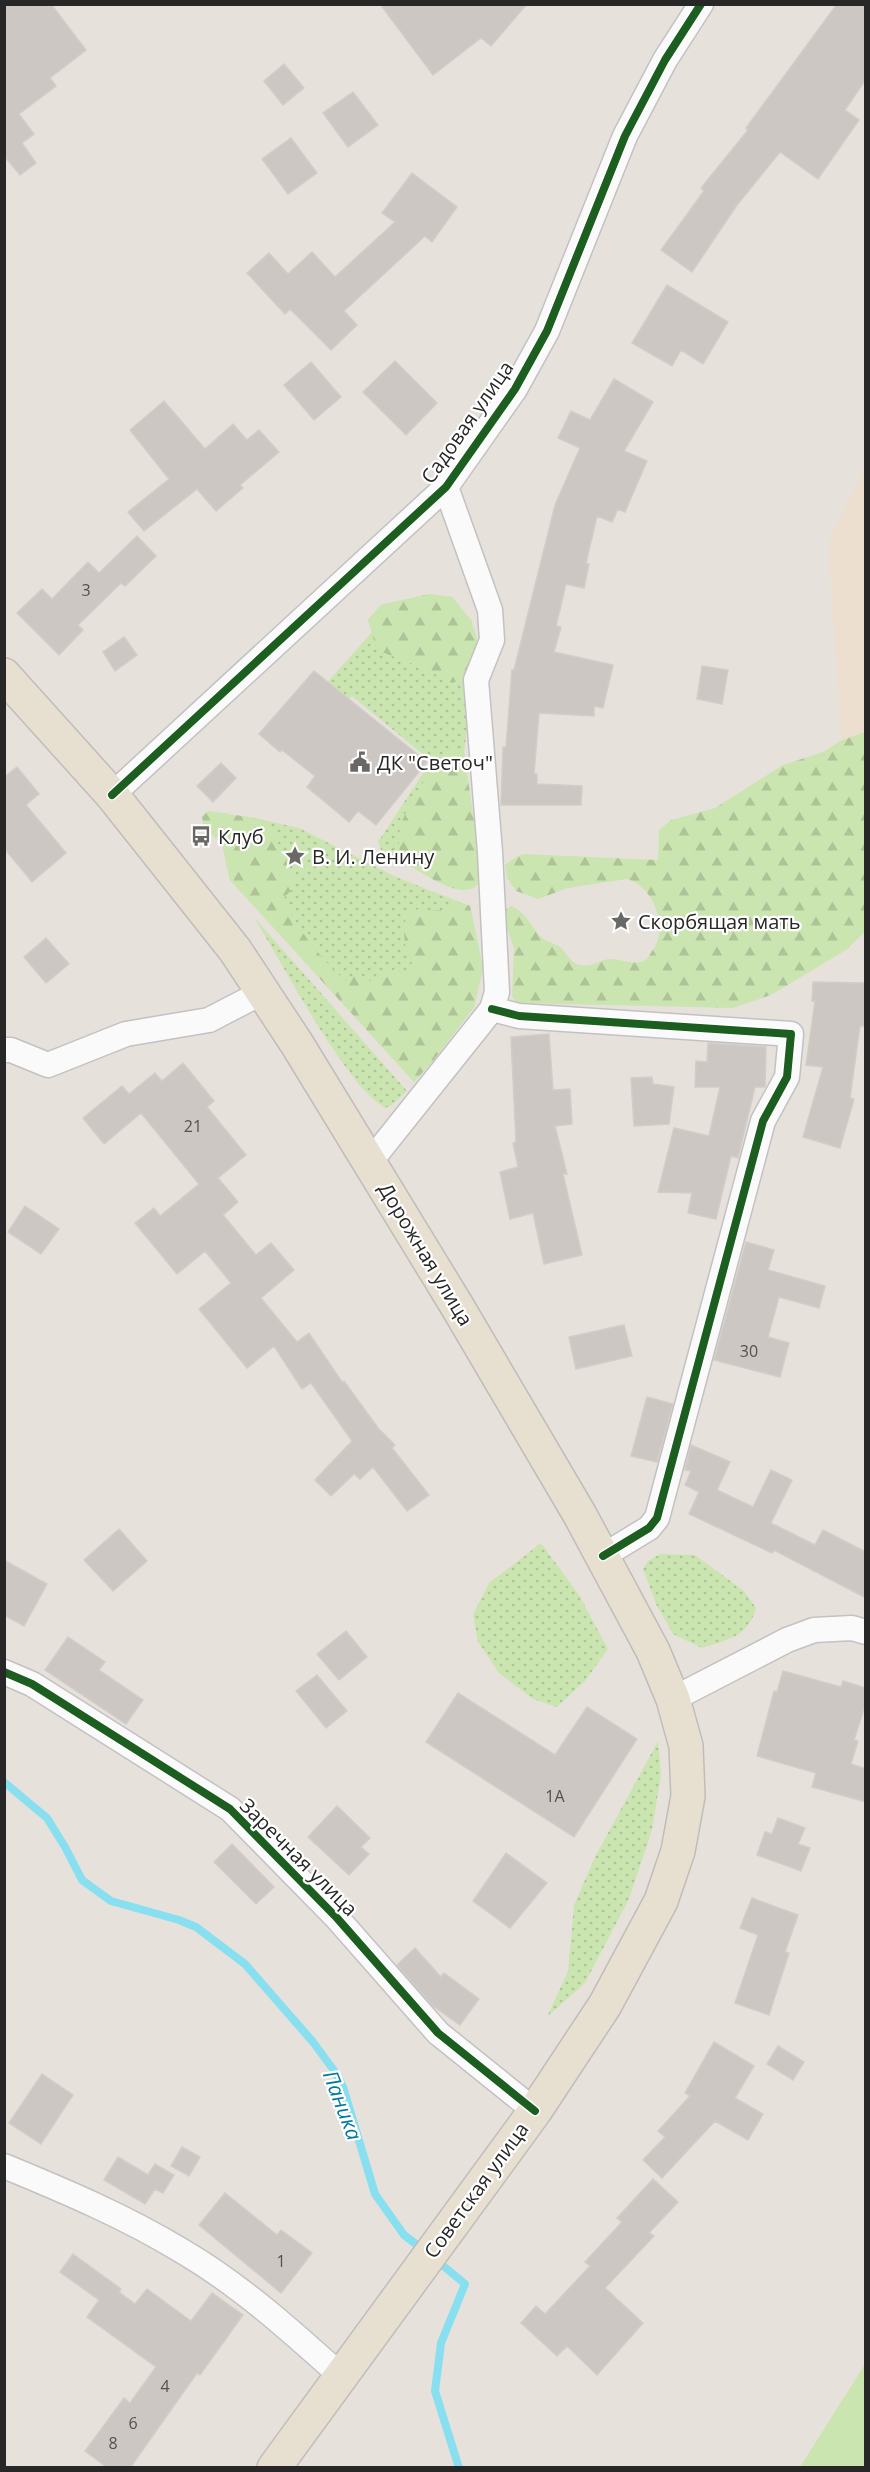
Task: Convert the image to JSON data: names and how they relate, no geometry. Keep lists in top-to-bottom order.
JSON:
{
  "streets": {
    "main road": ["Дорожная улица", "Советская улица"],
    "street": ["Садовая улица", "Заречная улица"]
  },
  "crossings": [
    ["Садовая улица", "Дорожная улица"],
    ["Дорожная улица", "Советская улица"],
    ["Заречная улица", "Советская улица"]
  ],
  "water": ["Паника"],
  "places": {
    "public building": ["ДК \"Светоч\""],
    "bus stop": ["Клуб"],
    "place": ["В. И. Ленину", "Скорбящая мать"]
  },
  "house_numbers": [
    "3",
    "21",
    "30",
    "1А",
    "1",
    "4",
    "6",
    "8"
  ]
}
